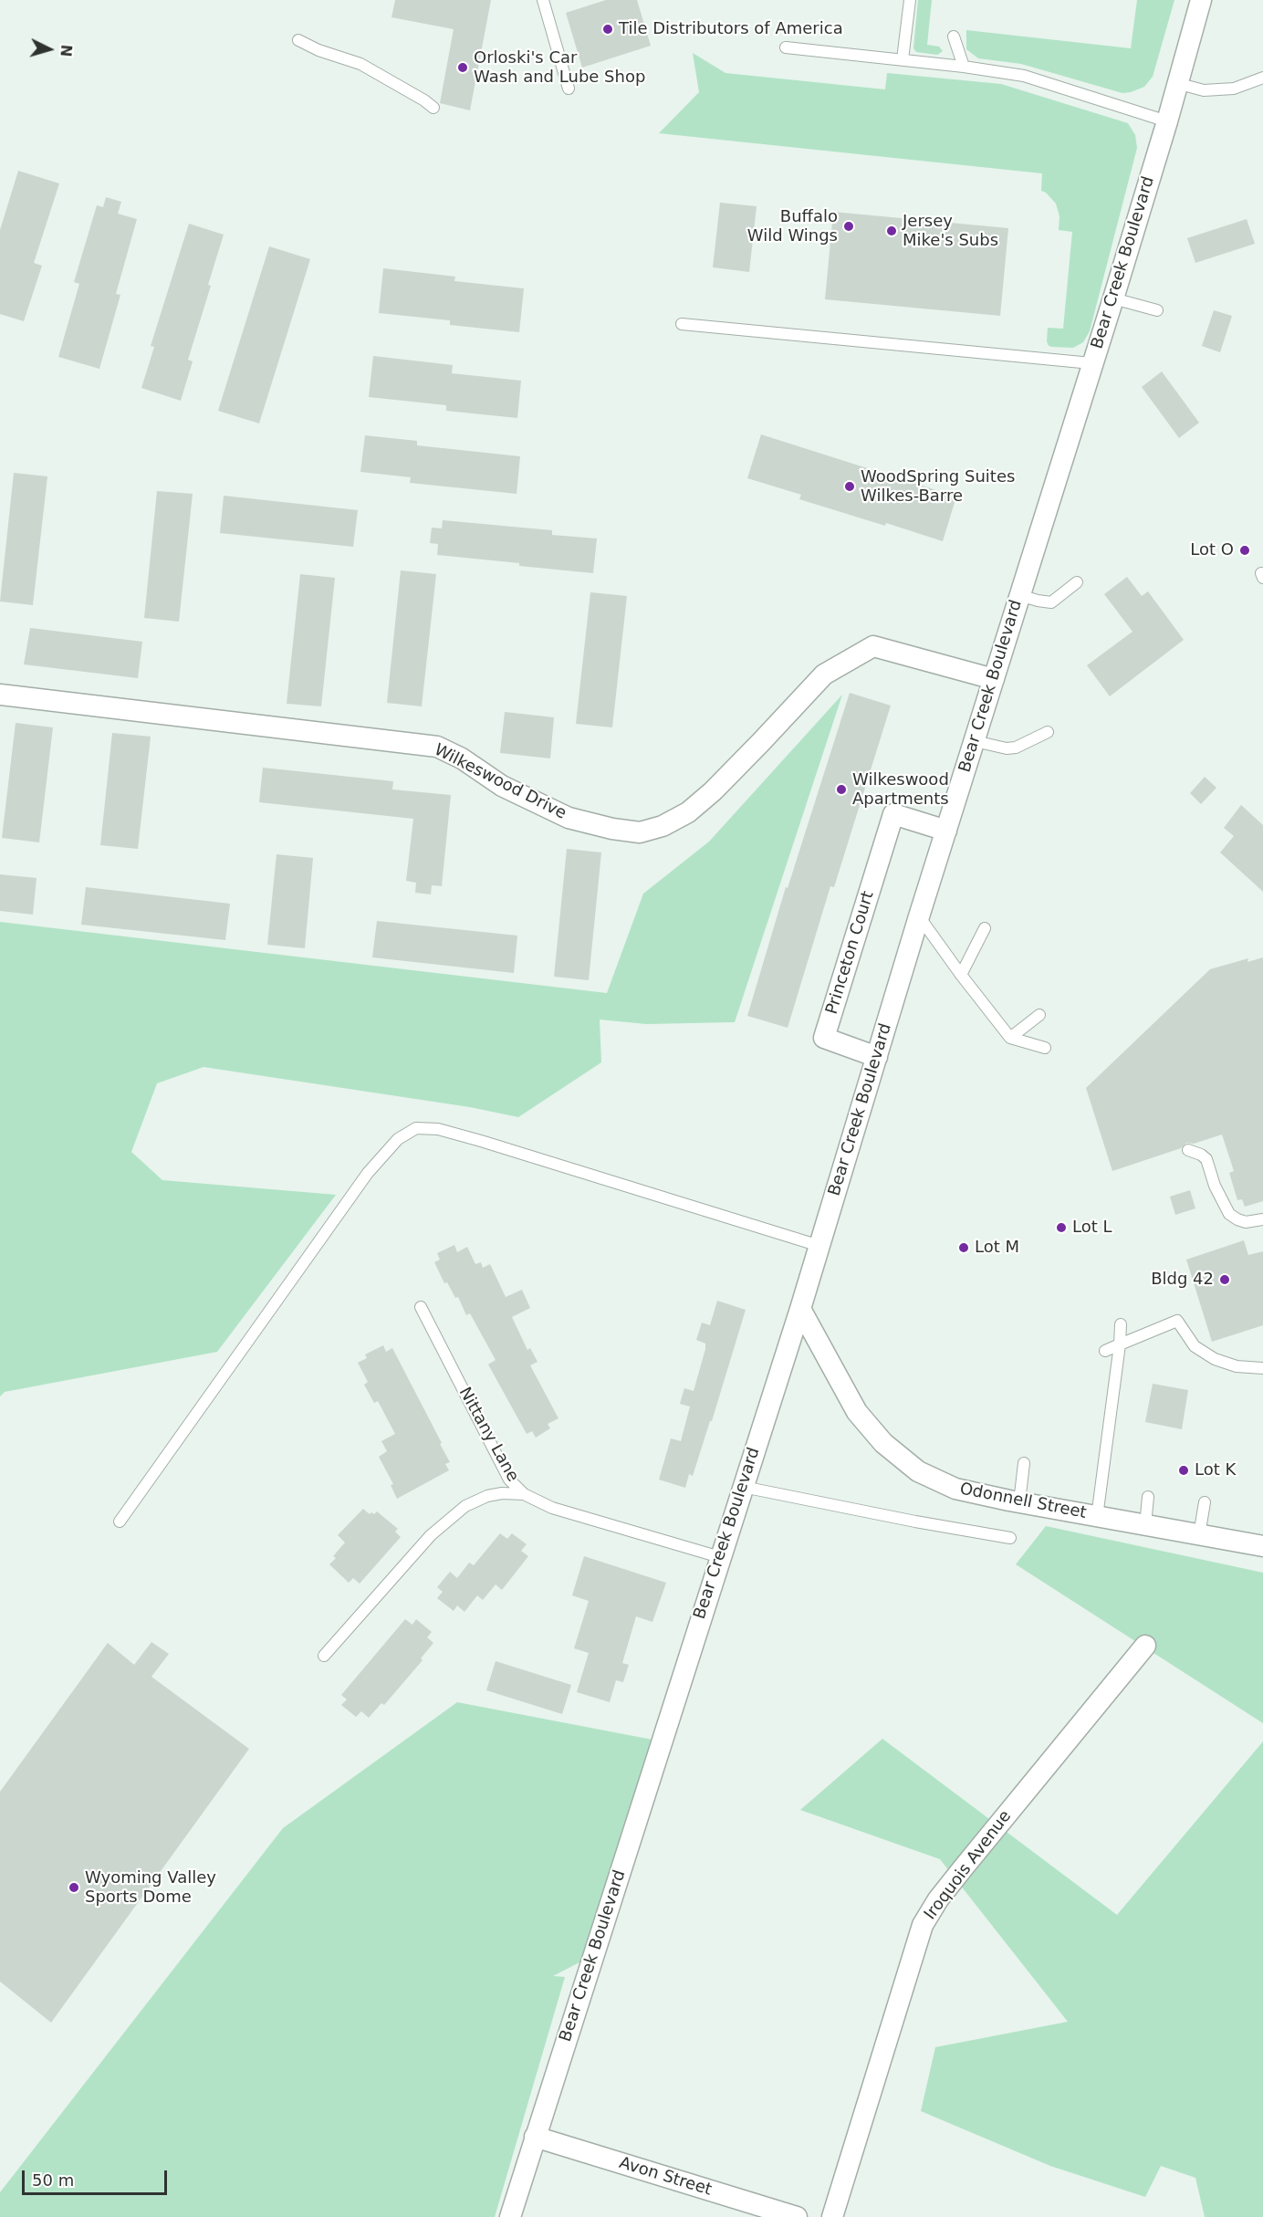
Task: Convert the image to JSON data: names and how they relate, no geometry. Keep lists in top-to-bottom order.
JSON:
{
  "streets": {
    "street": [
      "Bear Creek Boulevard",
      "Wilkeswood Drive",
      "Princeton Court",
      "Odonnell Street",
      "Iroquois Avenue",
      "Avon Street"
    ],
    "lane": ["Nittany Lane"]
  },
  "crossings": [
    ["Bear Creek Boulevard", "Wilkeswood Drive"],
    ["Bear Creek Boulevard", "Princeton Court"],
    ["Bear Creek Boulevard", "Nittany Lane"],
    ["Bear Creek Boulevard", "Odonnell Street"],
    ["Bear Creek Boulevard", "Avon Street"]
  ],
  "places": [
    "Tile Distributors of America",
    "Orloski's Car Wash and Lube Shop",
    "Buffalo Wild Wings",
    "Jersey Mike's Subs",
    "WoodSpring Suites Wilkes-Barre",
    "Lot O",
    "Wilkeswood Apartments",
    "Lot L",
    "Lot M",
    "Bldg 42",
    "Lot K",
    "Wyoming Valley Sports Dome"
  ],
  "scale_bar": "50 m",
  "north": "right"
}
